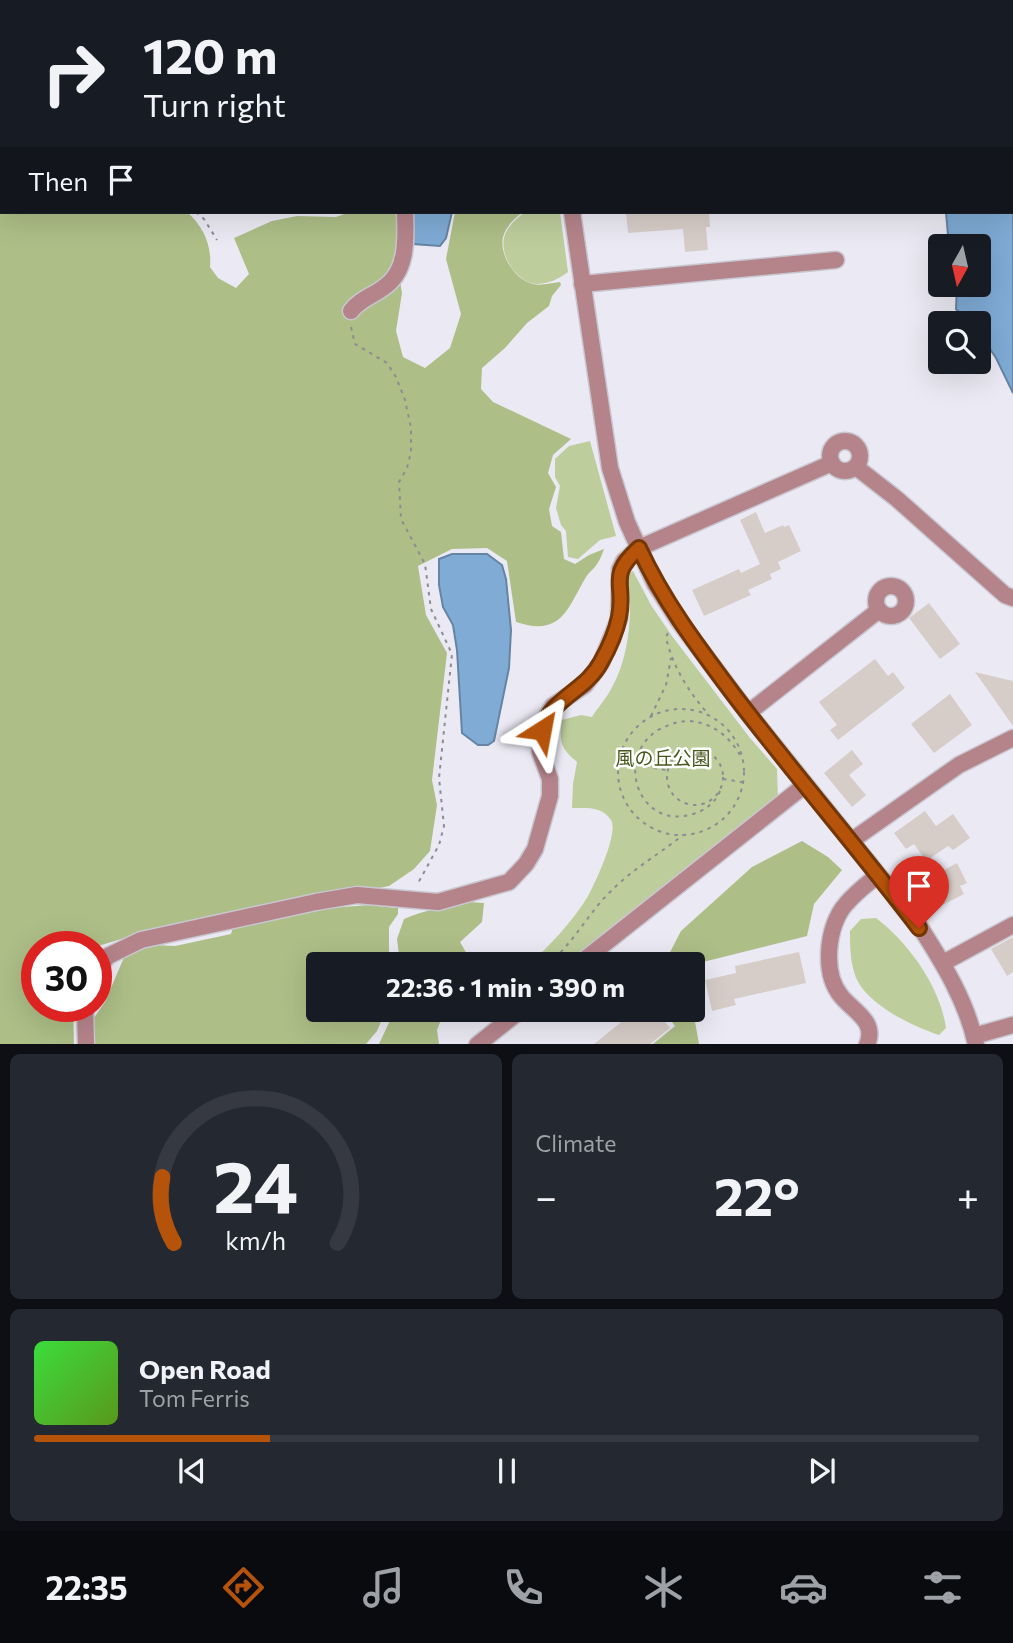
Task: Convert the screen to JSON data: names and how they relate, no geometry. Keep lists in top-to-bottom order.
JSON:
{
  "parks": ["風の丘公園"],
  "north": "bottom",
  "page": {
    "turn": ["120 m", "Turn right"],
    "then": "Then",
    "limit": "30",
    "trip": "22:36 · 1 min · 390 m",
    "tile": "Climate",
    "heat": ["−", "22°", "+"],
    "song": ["Open Road", "Tom Ferris"],
    "tabs": "22:35",
    "gauge": ["24", "km/h"]
  }
}
